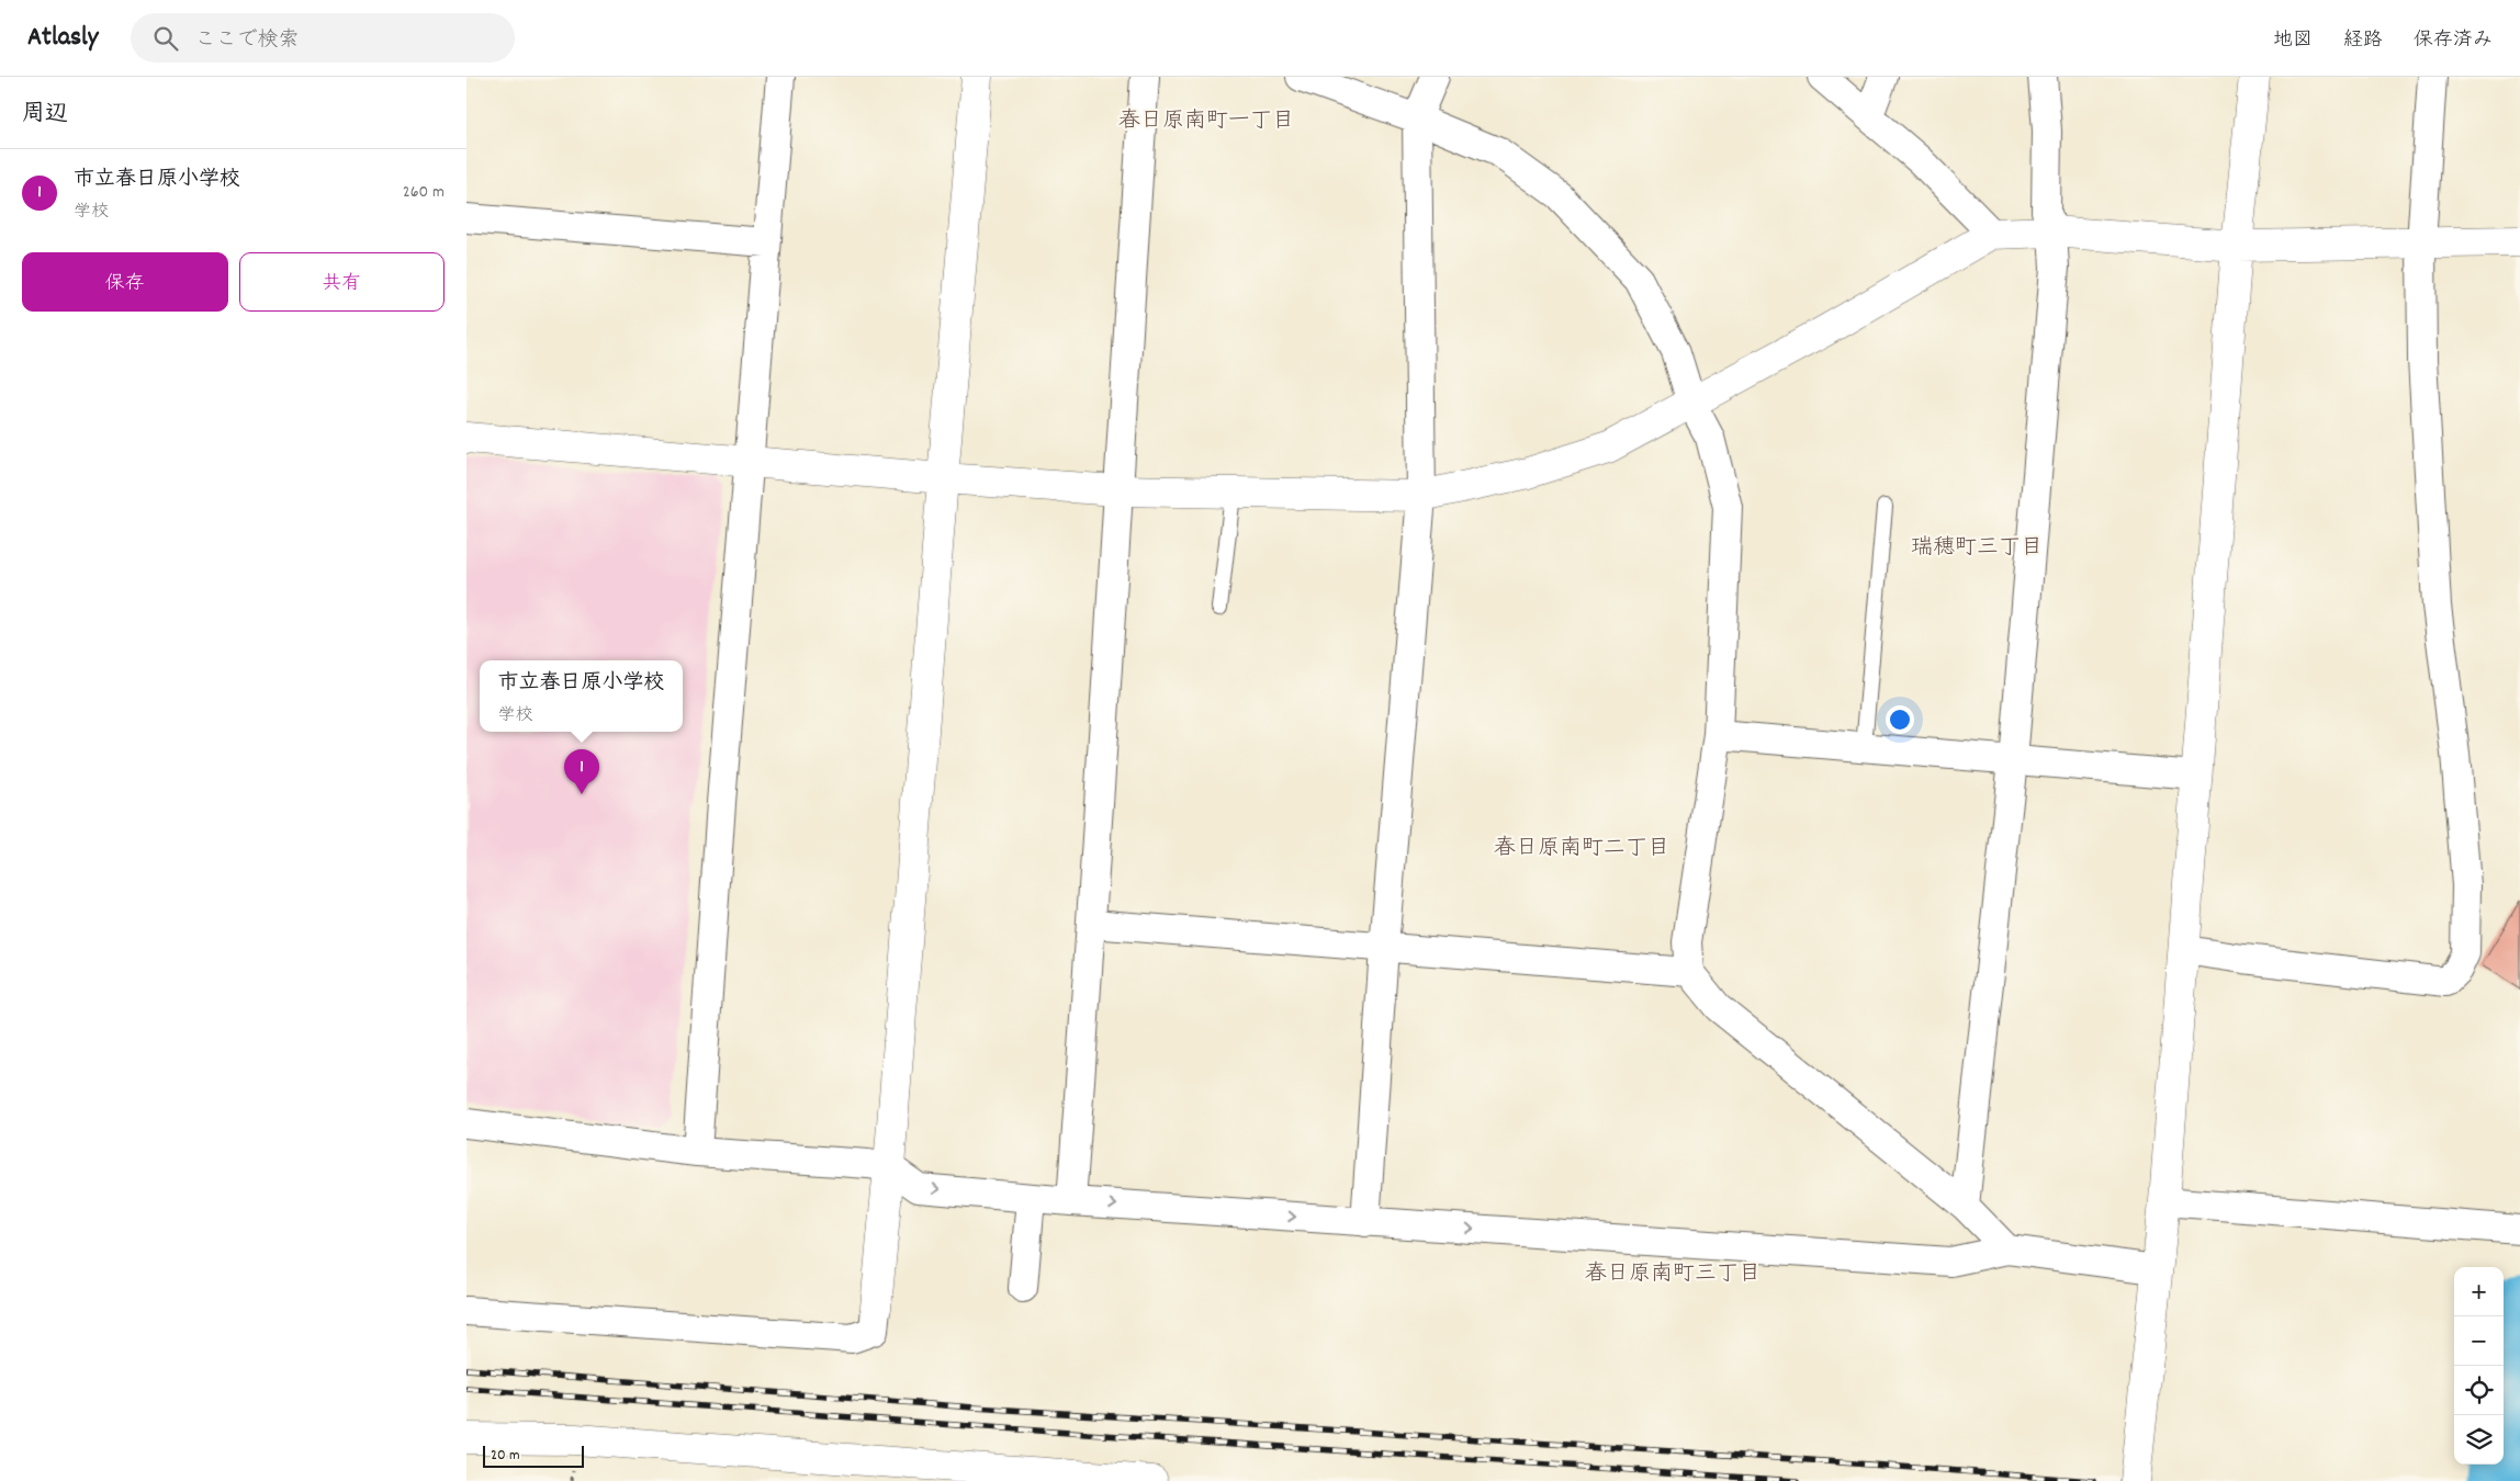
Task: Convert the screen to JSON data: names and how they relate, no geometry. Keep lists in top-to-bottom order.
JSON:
{
  "districts": [
    "春日原南町一丁目",
    "瑞穂町三丁目",
    "春日原南町二丁目",
    "春日原南町三丁目"
  ],
  "scale_bar": "20 m",
  "page": {
    "header": "Atlasly",
    "search": "ここで検索",
    "nav": ["地図", "経路", "保存済み"],
    "heading": "周辺",
    "list": [
      {
        "mark": "1",
        "name": "市立春日原小学校",
        "note": "学校",
        "value": "260 m"
      }
    ],
    "buttons": ["保存", "共有"],
    "popup": ["市立春日原小学校", "学校"],
    "pins": "1",
    "map_buttons": ["+", "−"],
    "scale": "20 m"
  }
}
